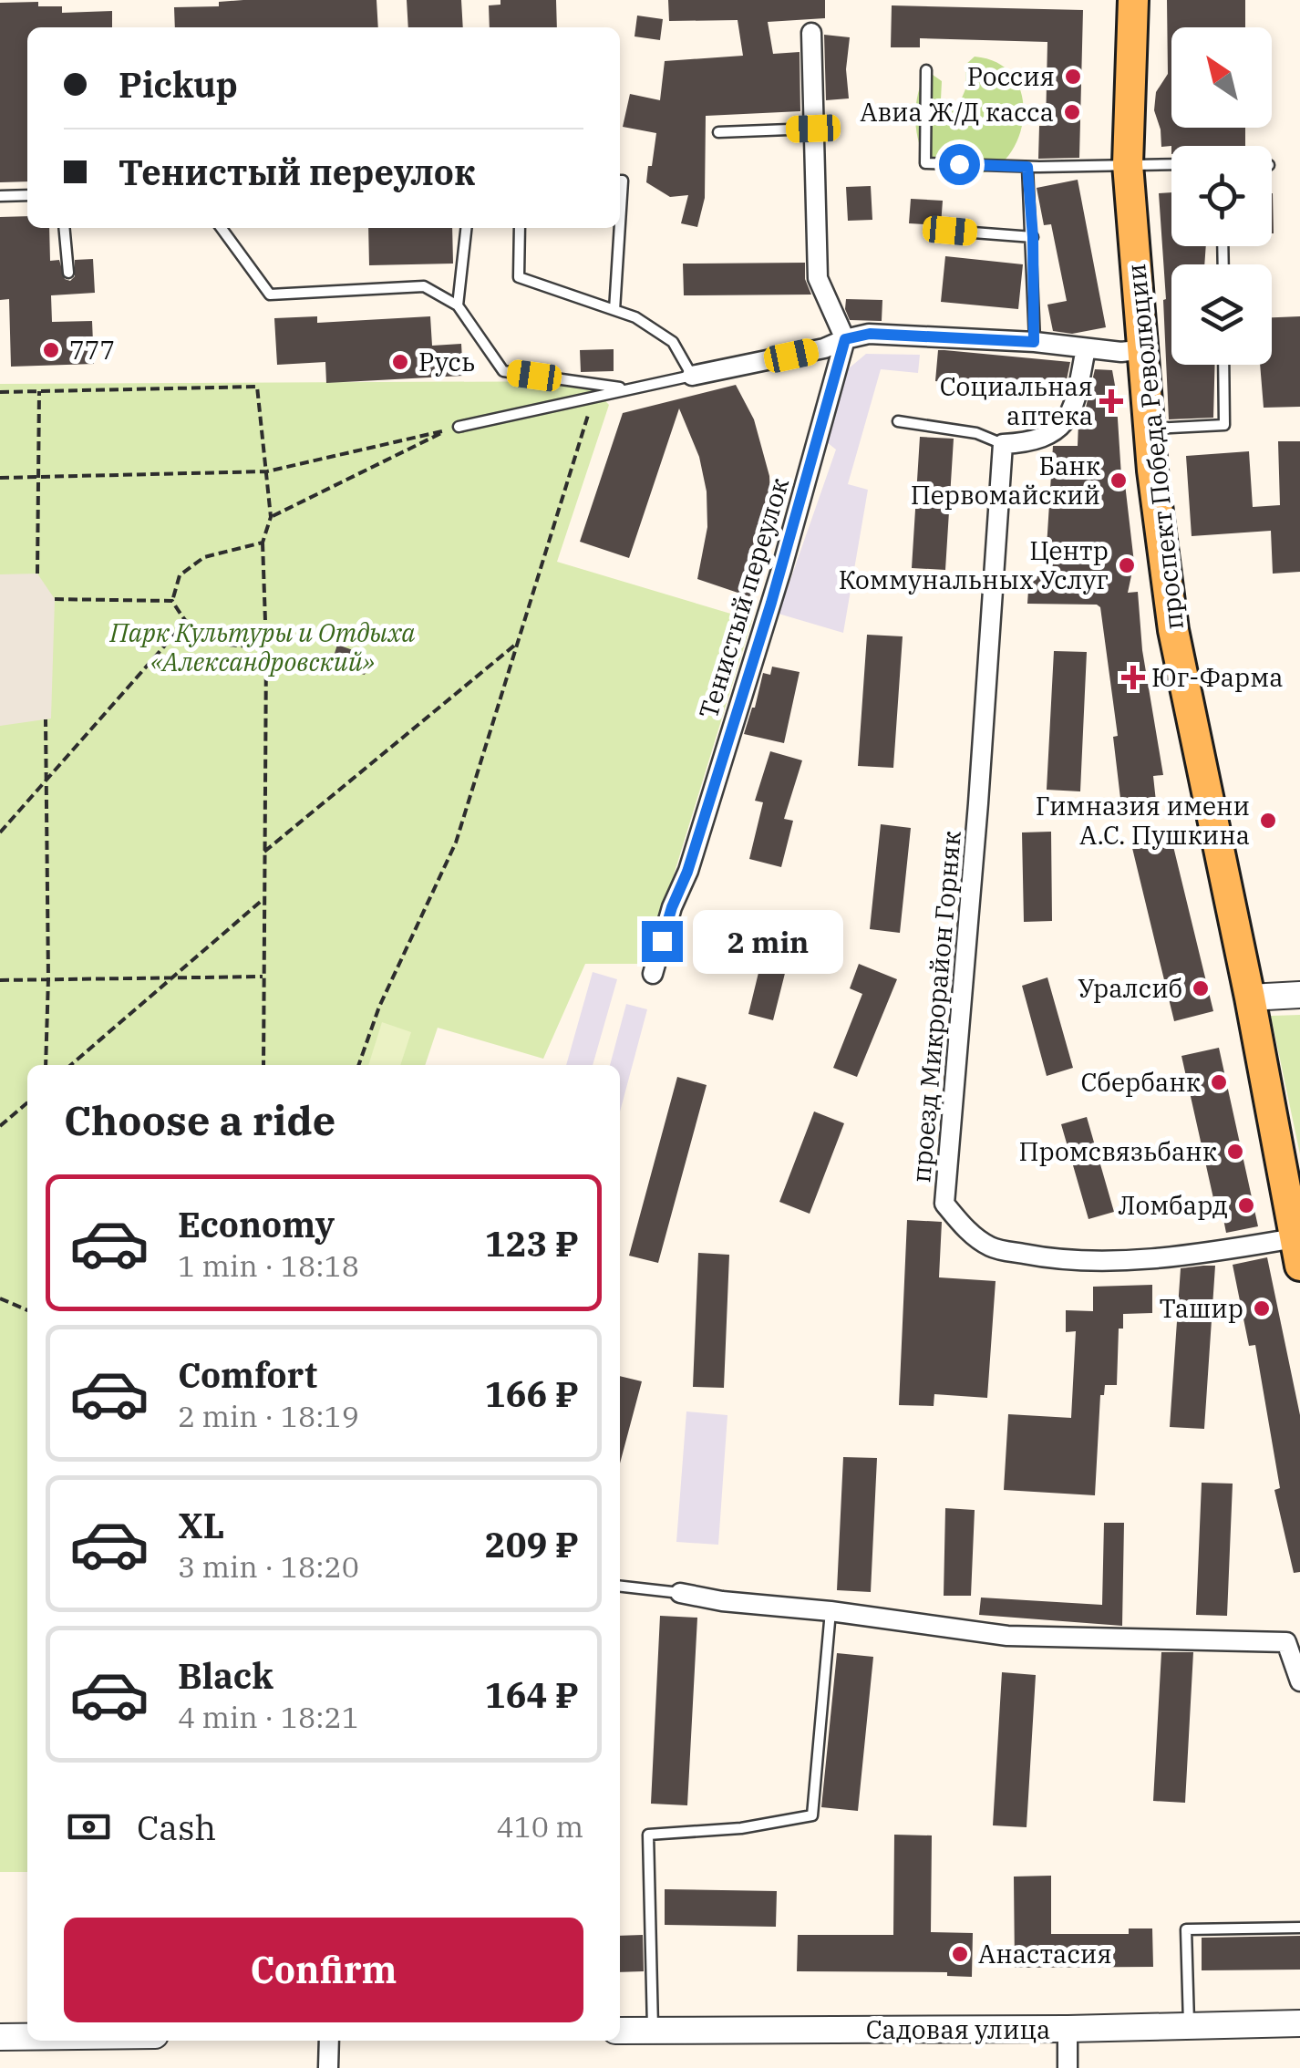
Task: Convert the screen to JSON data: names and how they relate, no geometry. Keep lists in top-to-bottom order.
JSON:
{
  "streets": {
    "main road": ["проспект Победа Революции"],
    "street": ["Тенистый переулок", "проезд Микрорайон Горняк", "Садовая улица"]
  },
  "crossings": [
    ["проспект Победа Революции", "проезд Микрорайон Горняк"]
  ],
  "parks": ["Парк Культуры и Отдыха «Александровский»"],
  "places": {
    "other": [
      "Россия",
      "Авиа Ж/Д касса",
      "777",
      "Русь",
      "Банк Первомайский",
      "Центр Коммунальных Услуг",
      "Гимназия имени А.С. Пушкина",
      "Уралсиб",
      "Сбербанк",
      "Промсвязьбанк",
      "Ломбард",
      "Ташир",
      "Анастасия"
    ],
    "health": ["Социальная аптека", "Юг-Фарма"]
  },
  "north": "top left",
  "page": {
    "banner": ["Pickup", "Тенистый переулок"],
    "bubble": "2 min",
    "heading": "Choose a ride",
    "list": [
      {
        "name": "Economy",
        "note": "1 min · 18:18",
        "value": "123 ₽"
      },
      {
        "name": "Comfort",
        "note": "2 min · 18:19",
        "value": "166 ₽"
      },
      {
        "name": "XL",
        "note": "3 min · 18:20",
        "value": "209 ₽"
      },
      {
        "name": "Black",
        "note": "4 min · 18:21",
        "value": "164 ₽"
      }
    ],
    "pay": ["Cash", "410 m"],
    "buttons": "Confirm"
  }
}
